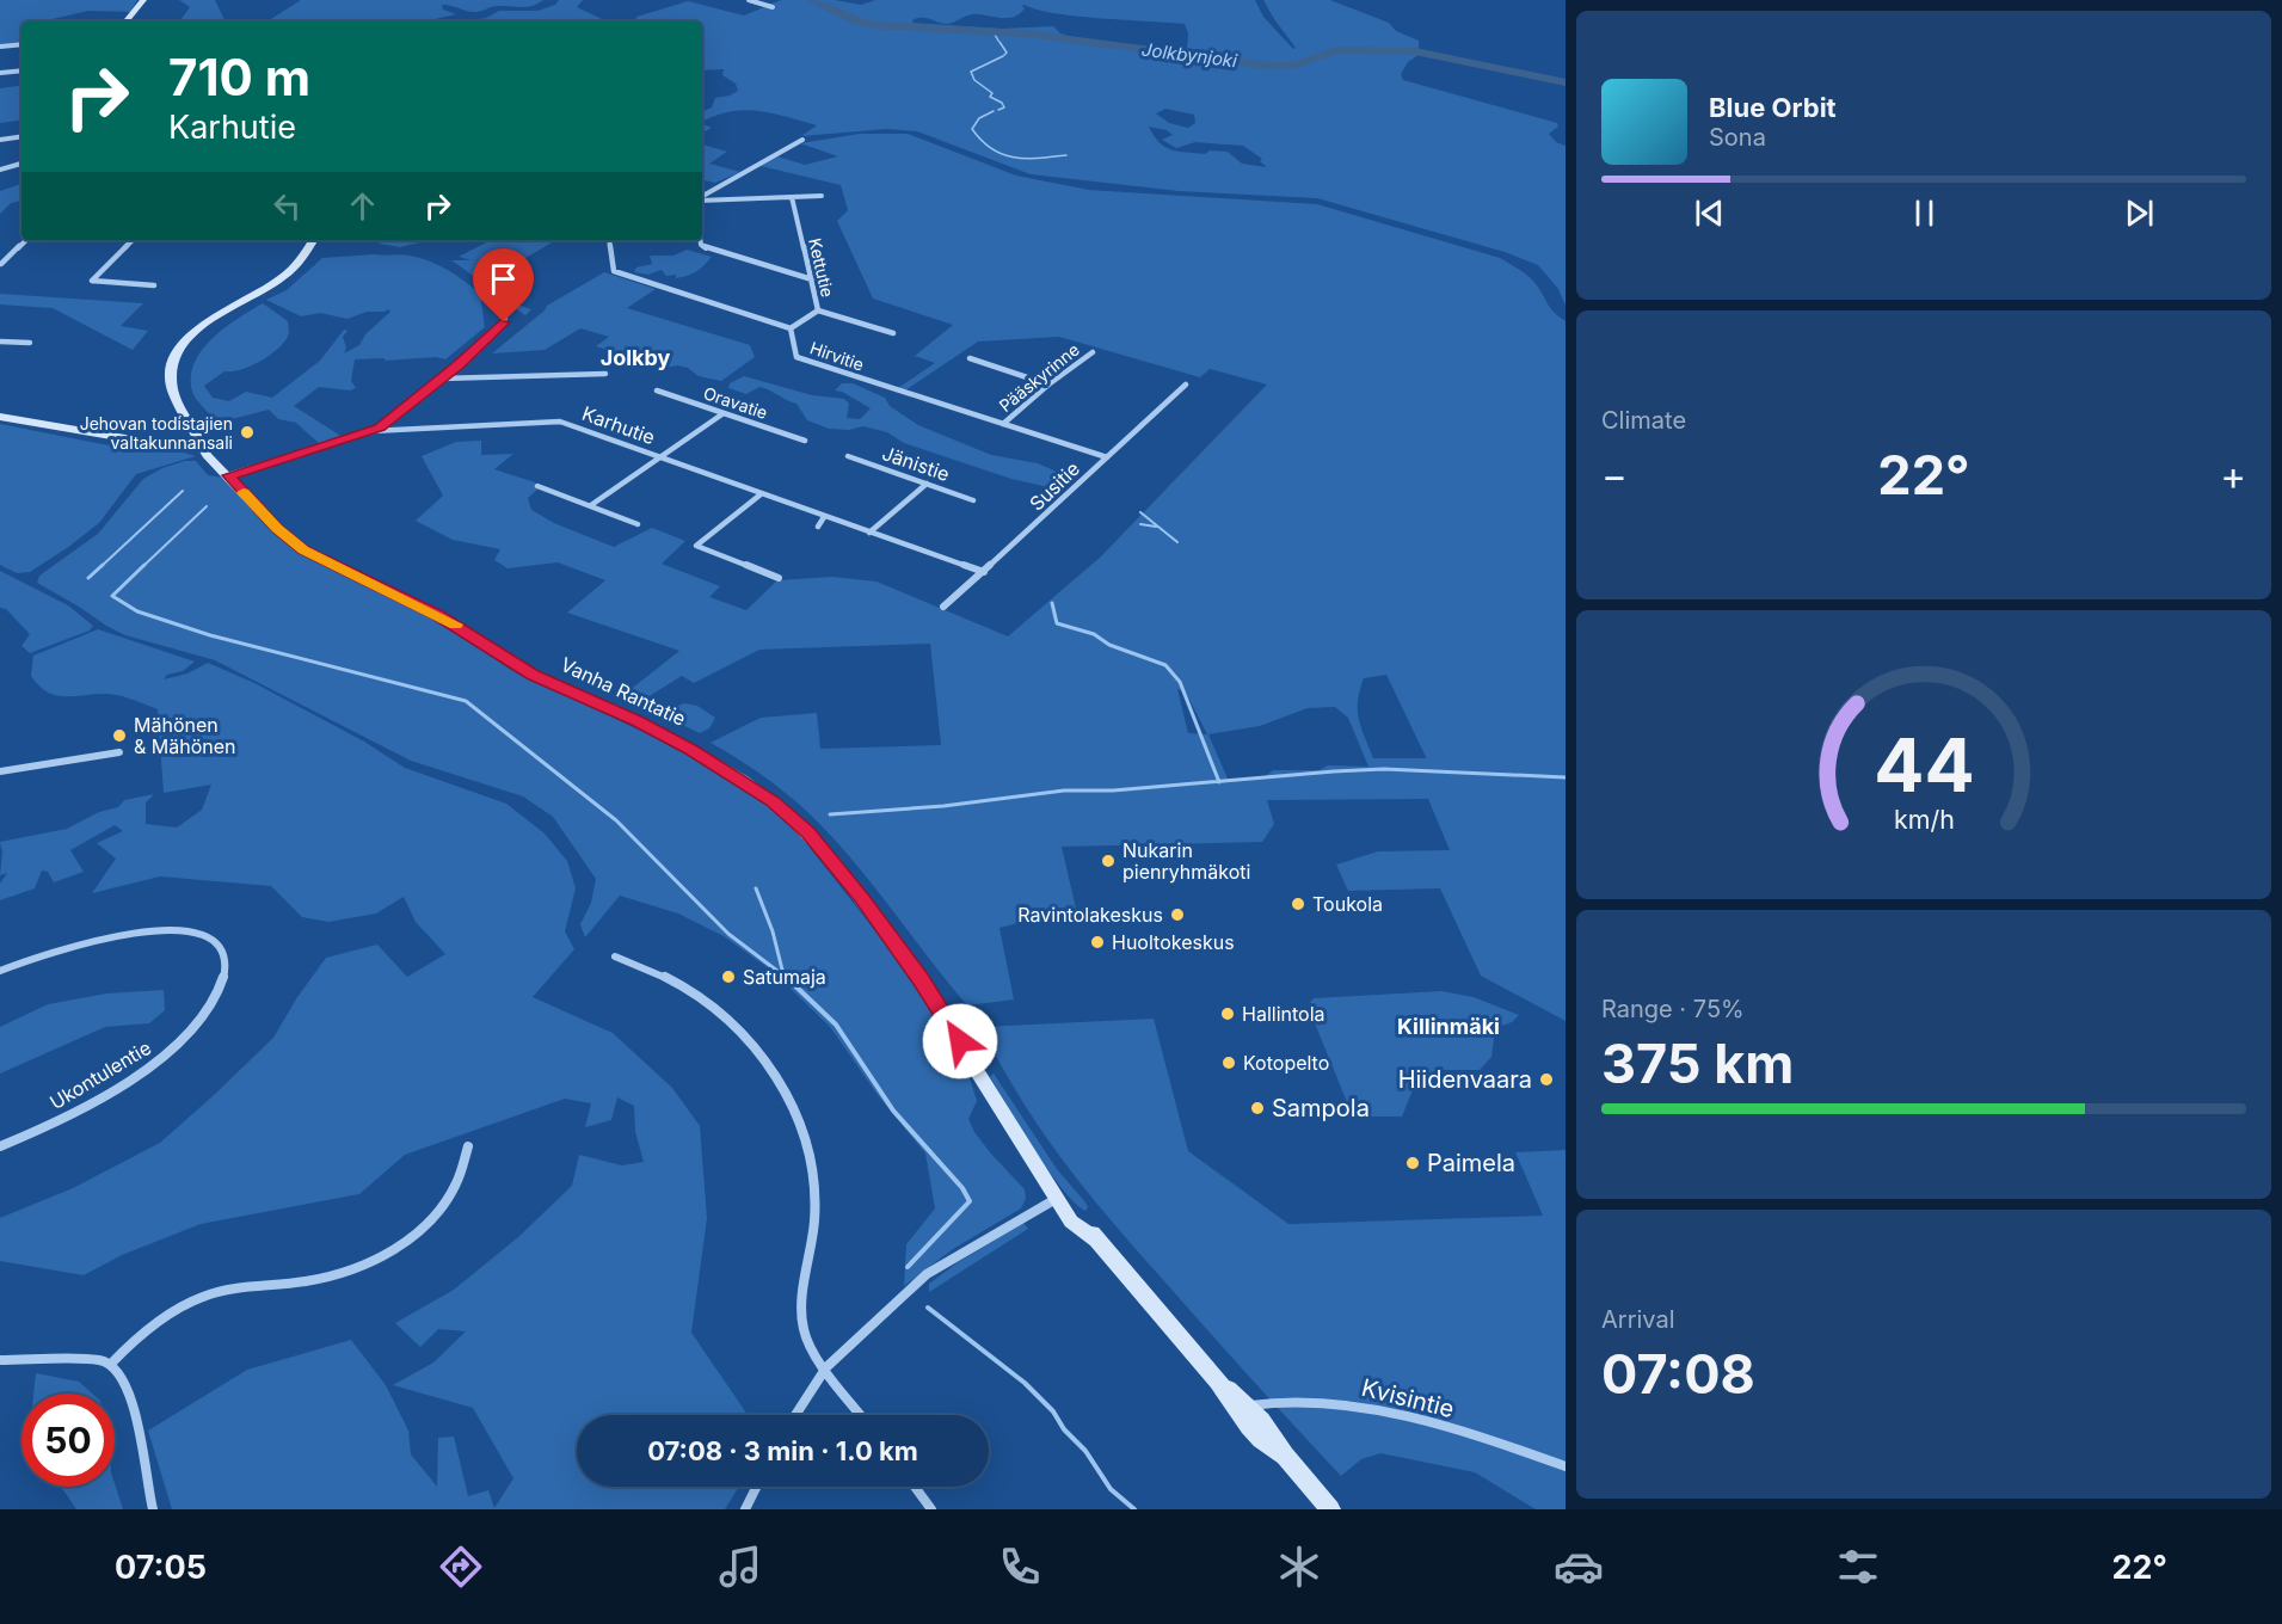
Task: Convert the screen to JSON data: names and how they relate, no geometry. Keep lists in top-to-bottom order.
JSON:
{
  "streets": {
    "main road": ["Vanha Rantatie"],
    "street": [
      "Kettutie",
      "Hirvitie",
      "Pääskyrinne",
      "Oravatie",
      "Karhutie",
      "Jänistie",
      "Susitie",
      "Ukontulentie",
      "Kvisintie"
    ]
  },
  "crossings": [
    ["Hirvitie", "Pääskyrinne"],
    ["Hirvitie", "Susitie"],
    ["Karhutie", "Susitie"],
    ["Karhutie", "Vanha Rantatie"],
    ["Vanha Rantatie", "Kvisintie"]
  ],
  "districts": ["Jolkby", "Killinmäki"],
  "water": ["Jolkbynjoki"],
  "places": [
    "Jehovan todistajien valtakunnansali",
    "Mähönen & Mähönen",
    "Nukarin pienryhmäkoti",
    "Toukola",
    "Ravintolakeskus",
    "Huoltokeskus",
    "Satumaja",
    "Hallintola",
    "Kotopelto",
    "Hiidenvaara",
    "Sampola",
    "Paimela"
  ],
  "page": {
    "turn": ["710 m", "Karhutie"],
    "song": ["Blue Orbit", "Sona"],
    "tile": [
      "Climate",
      ["Range · 75%", "375 km"],
      ["Arrival", "07:08"]
    ],
    "heat": ["−", "22°", "+"],
    "limit": "50",
    "trip": "07:08 · 3 min · 1.0 km",
    "tabs": ["07:05", "22°"],
    "gauge": ["44", "km/h"]
  }
}
